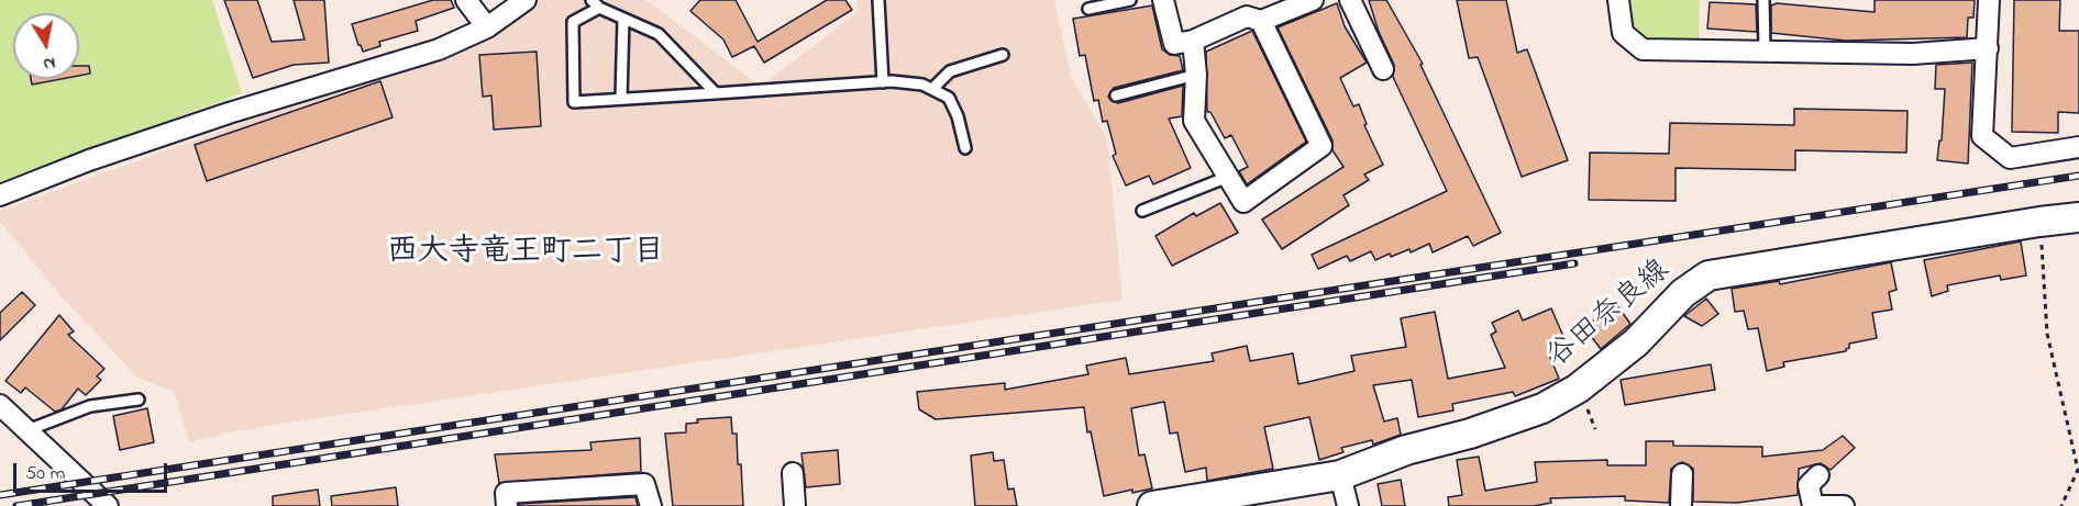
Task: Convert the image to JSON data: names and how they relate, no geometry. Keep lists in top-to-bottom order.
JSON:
{
  "streets": {
    "main road": ["谷田奈良線"]
  },
  "districts": ["西大寺竜王町二丁目"],
  "scale_bar": "50 m",
  "north": "bottom"
}
